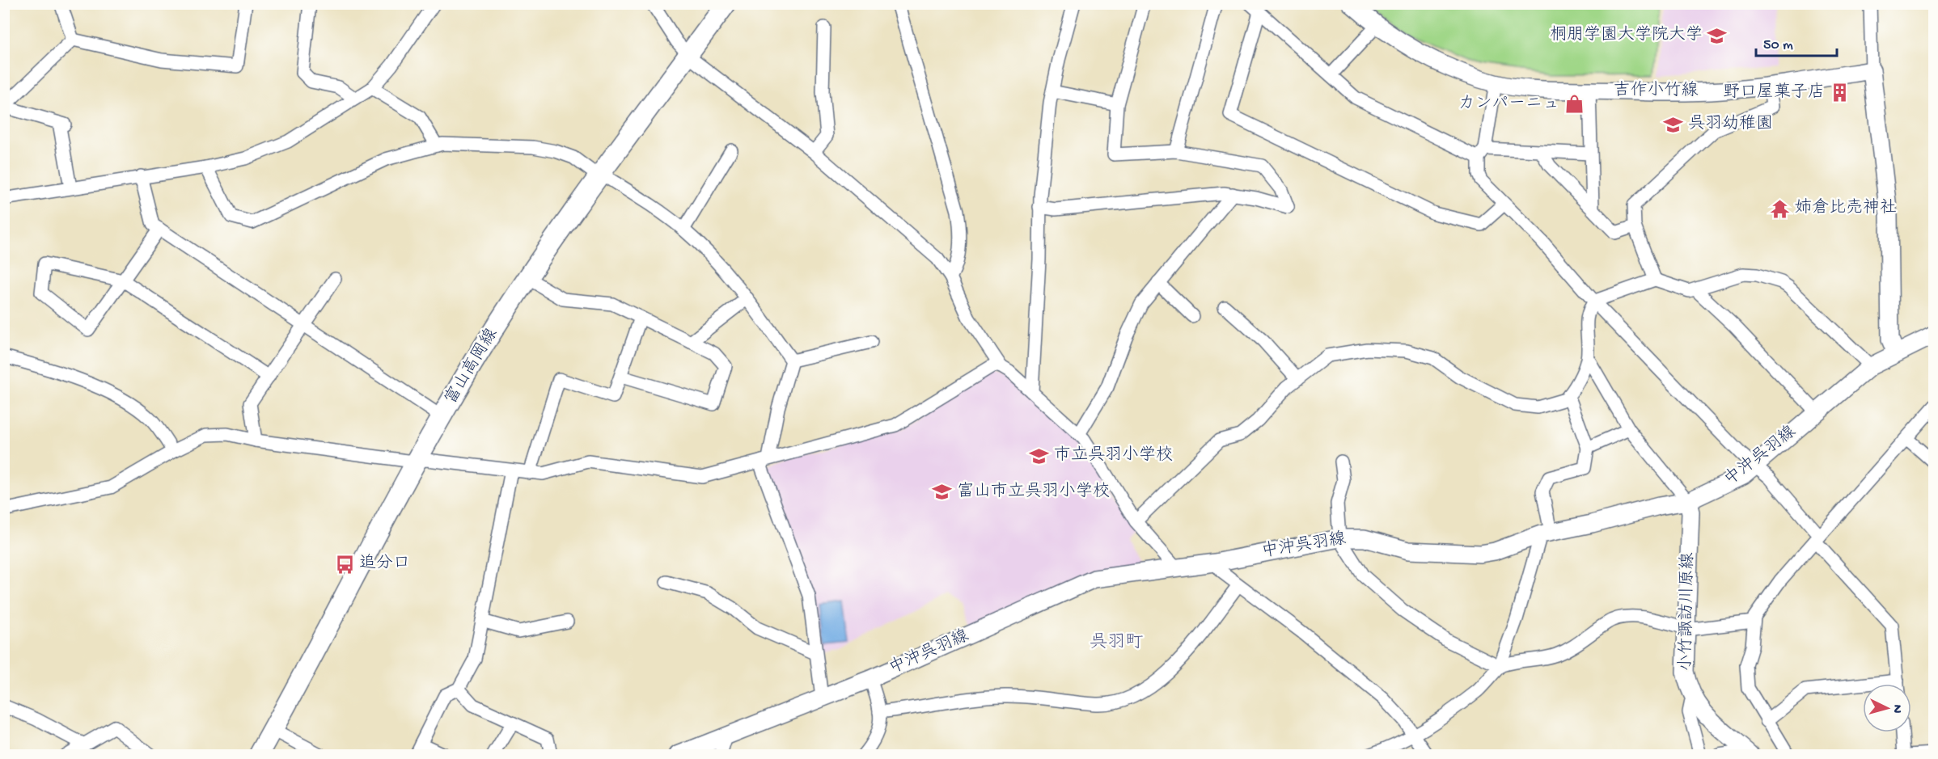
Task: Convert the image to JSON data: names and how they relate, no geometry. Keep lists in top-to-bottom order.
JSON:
{
  "streets": {
    "main road": [
      "吉作小竹線",
      "富山高岡線",
      "中沖呉羽線",
      "小竹諏訪川原線"
    ]
  },
  "crossings": [
    ["中沖呉羽線", "小竹諏訪川原線"]
  ],
  "districts": ["呉羽町"],
  "places": {
    "school or university": [
      "桐朋学園大学院大学",
      "呉羽幼稚園",
      "市立呉羽小学校",
      "富山市立呉羽小学校"
    ],
    "building": ["野口屋菓子店"],
    "shop": ["カンパーニュ"],
    "temple": ["姉倉比売神社"],
    "bus stop": ["追分口"]
  },
  "scale_bar": "50 m",
  "north": "right"
}
